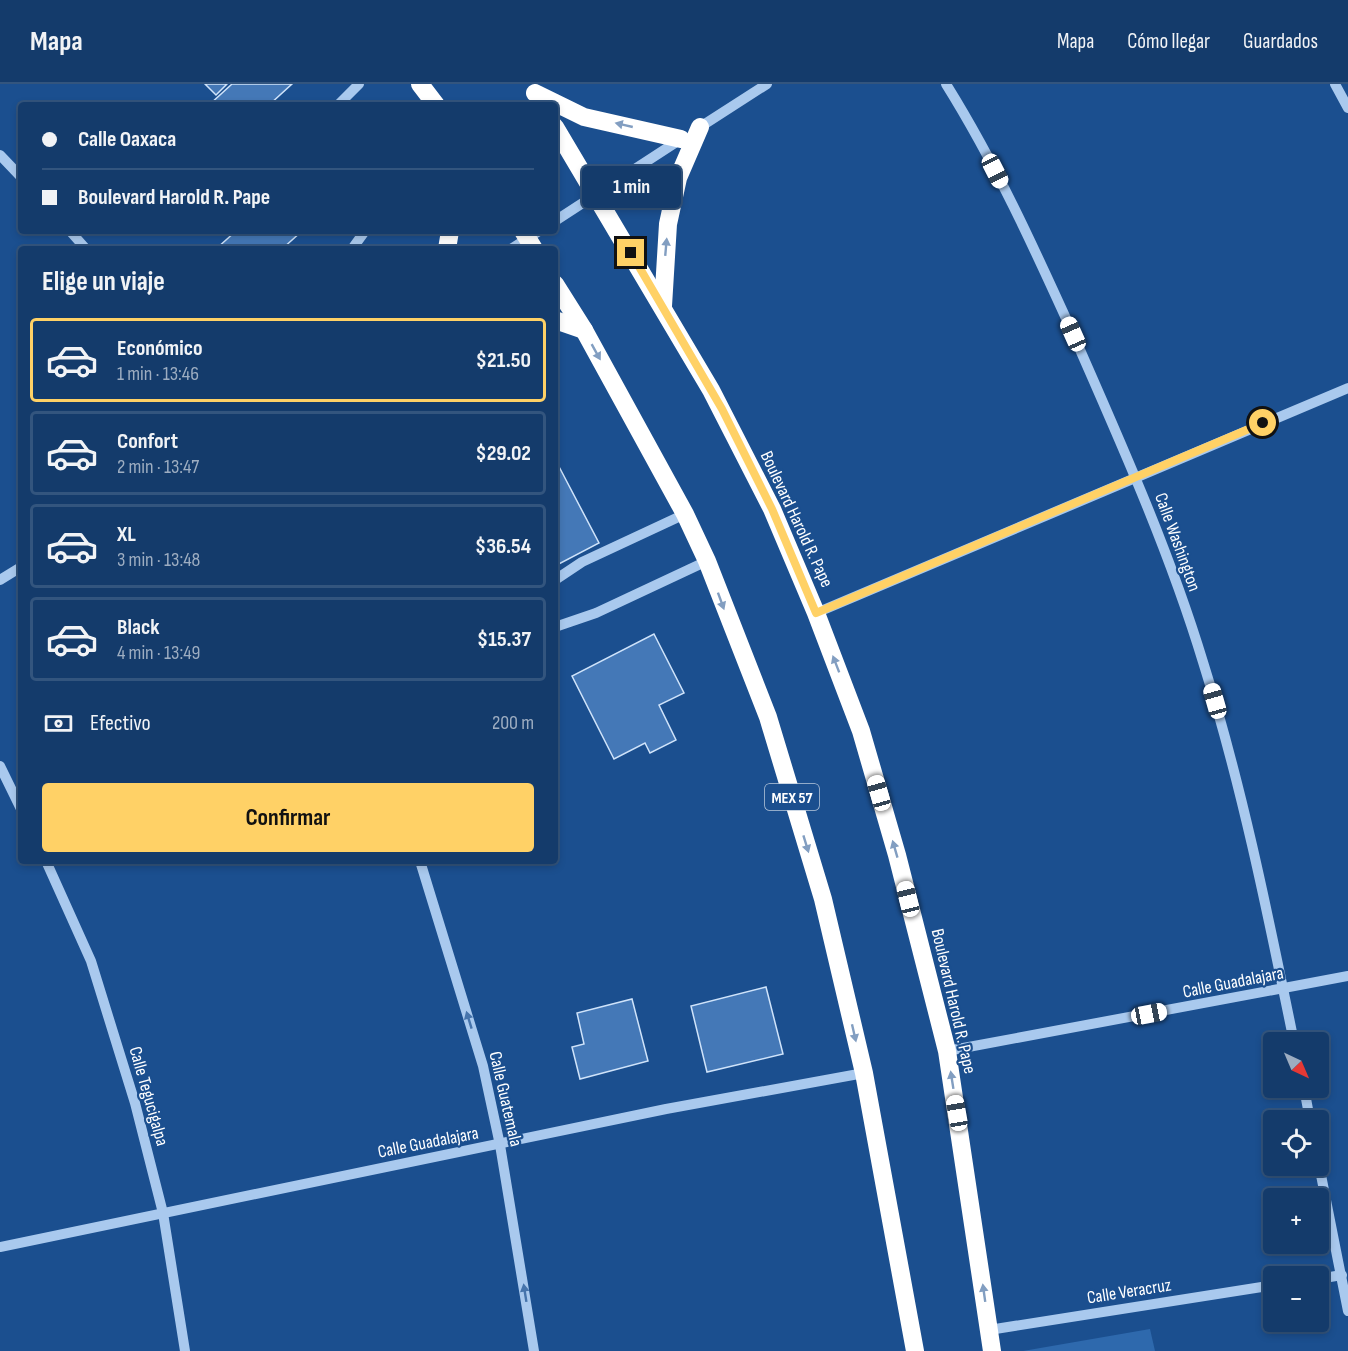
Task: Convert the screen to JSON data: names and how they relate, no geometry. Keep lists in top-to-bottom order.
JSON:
{
  "streets": {
    "highway": ["Boulevard Harold R. Pape", "MEX 57"],
    "street": [
      "Calle Washington",
      "Calle Guadalajara",
      "Calle Tegucigalpa",
      "Calle Guatemala",
      "Calle Veracruz"
    ]
  },
  "crossings": [
    ["Boulevard Harold R. Pape", "Calle Guadalajara"],
    ["Boulevard Harold R. Pape", "Calle Veracruz"],
    ["Calle Washington", "Calle Guadalajara"],
    ["MEX 57", "Calle Guadalajara"],
    ["Calle Guadalajara", "Calle Tegucigalpa"],
    ["Calle Guadalajara", "Calle Guatemala"]
  ],
  "one_way": ["Calle Guatemala"],
  "north": "bottom right",
  "page": {
    "header": "Mapa",
    "nav": ["Mapa", "Cómo llegar", "Guardados"],
    "banner": ["Calle Oaxaca", "Boulevard Harold R. Pape"],
    "bubble": "1 min",
    "heading": "Elige un viaje",
    "list": [
      {
        "name": "Económico",
        "note": "1 min · 13:46",
        "value": "$21.50"
      },
      {
        "name": "Confort",
        "note": "2 min · 13:47",
        "value": "$29.02"
      },
      {
        "name": "XL",
        "note": "3 min · 13:48",
        "value": "$36.54"
      },
      {
        "name": "Black",
        "note": "4 min · 13:49",
        "value": "$15.37"
      }
    ],
    "pay": ["Efectivo", "200 m"],
    "buttons": "Confirmar",
    "map_buttons": ["+", "−"]
  }
}
